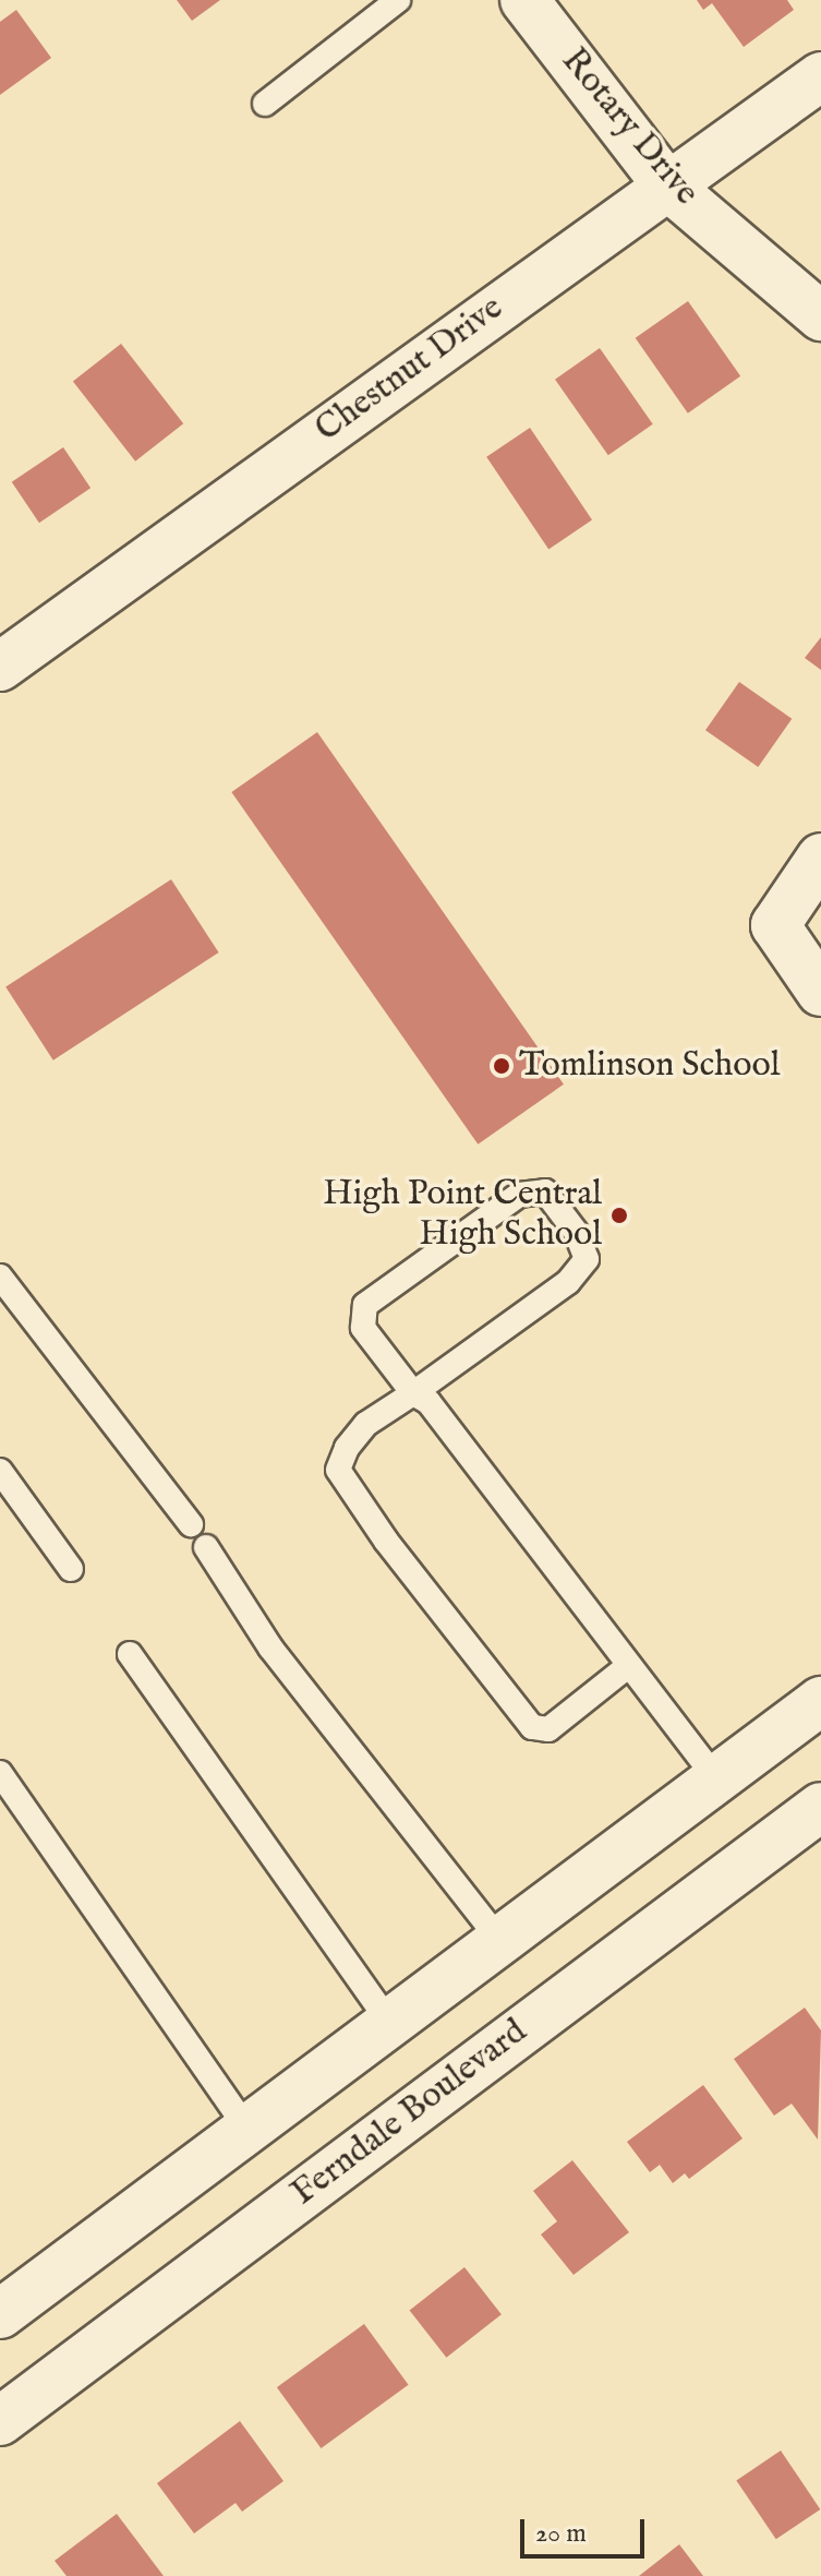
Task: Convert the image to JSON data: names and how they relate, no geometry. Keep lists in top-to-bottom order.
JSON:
{
  "streets": {
    "street": ["Rotary Drive", "Chestnut Drive", "Ferndale Boulevard"]
  },
  "crossings": [
    ["Rotary Drive", "Chestnut Drive"]
  ],
  "places": ["Tomlinson School", "High Point Central High School"],
  "scale_bar": "20 m"
}
